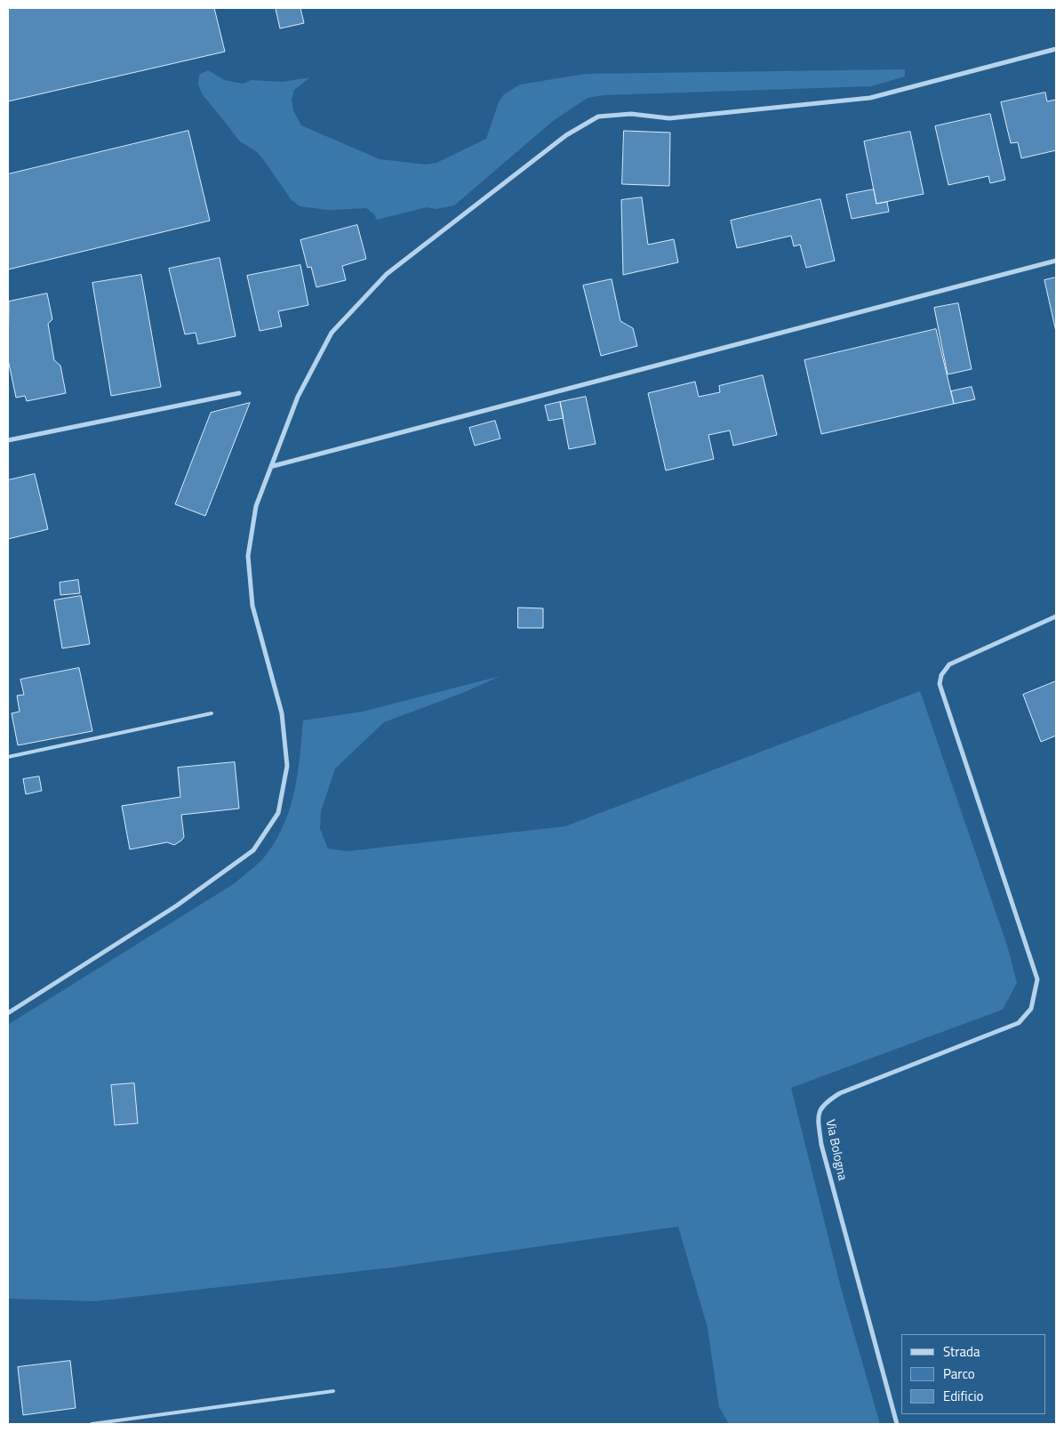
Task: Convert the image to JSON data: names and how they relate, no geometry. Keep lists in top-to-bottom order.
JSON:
{
  "streets": {
    "street": ["Via Bologna"]
  },
  "legend": ["Strada", "Parco", "Edificio"]
}
